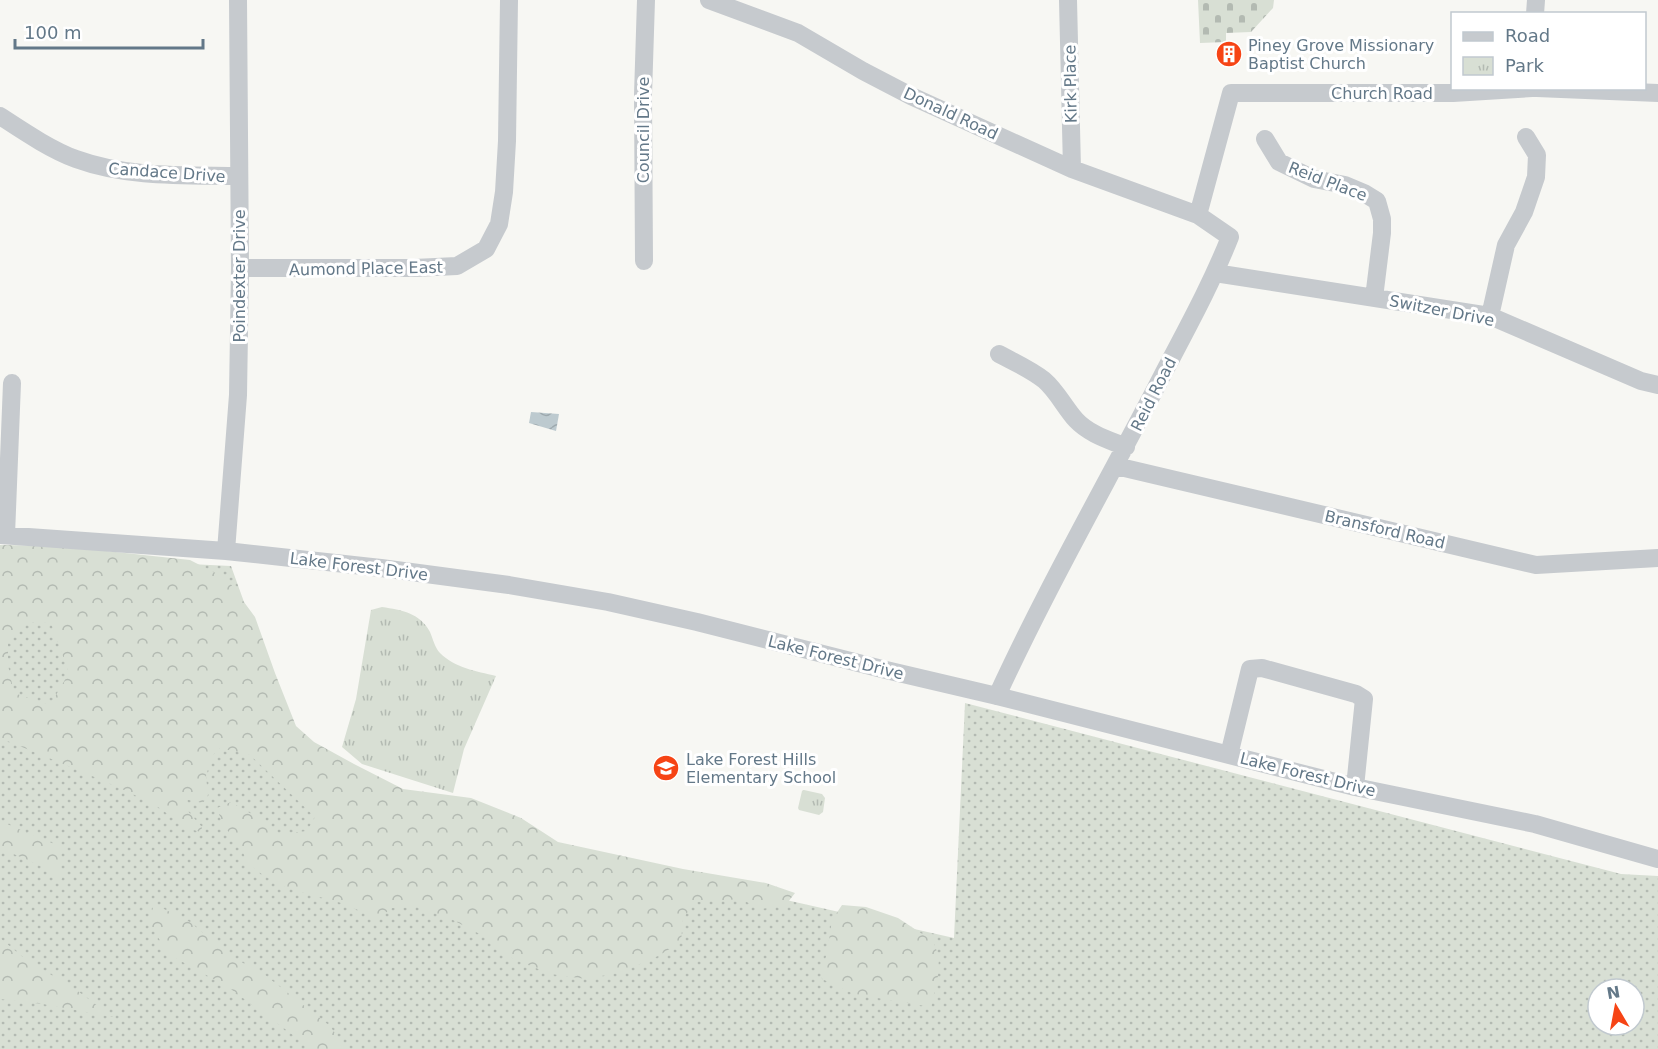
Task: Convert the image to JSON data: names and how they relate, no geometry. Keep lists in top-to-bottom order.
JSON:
{
  "streets": {
    "street": [
      "Kirk Place",
      "Church Road",
      "Donald Road",
      "Council Drive",
      "Candace Drive",
      "Reid Place",
      "Aumond Place East",
      "Poindexter Drive",
      "Switzer Drive",
      "Reid Road",
      "Bransford Road",
      "Lake Forest Drive"
    ]
  },
  "crossings": [
    ["Kirk Place", "Donald Road"],
    ["Church Road", "Donald Road"],
    ["Church Road", "Reid Road"],
    ["Donald Road", "Reid Road"],
    ["Candace Drive", "Poindexter Drive"],
    ["Reid Place", "Switzer Drive"],
    ["Aumond Place East", "Poindexter Drive"],
    ["Poindexter Drive", "Lake Forest Drive"],
    ["Switzer Drive", "Reid Road"],
    ["Reid Road", "Bransford Road"],
    ["Reid Road", "Lake Forest Drive"]
  ],
  "places": {
    "building": ["Piney Grove Missionary Baptist Church"],
    "school or university": ["Lake Forest Hills Elementary School"]
  },
  "legend": ["Road", "Park"],
  "scale_bar": "100 m",
  "north": "top"
}
